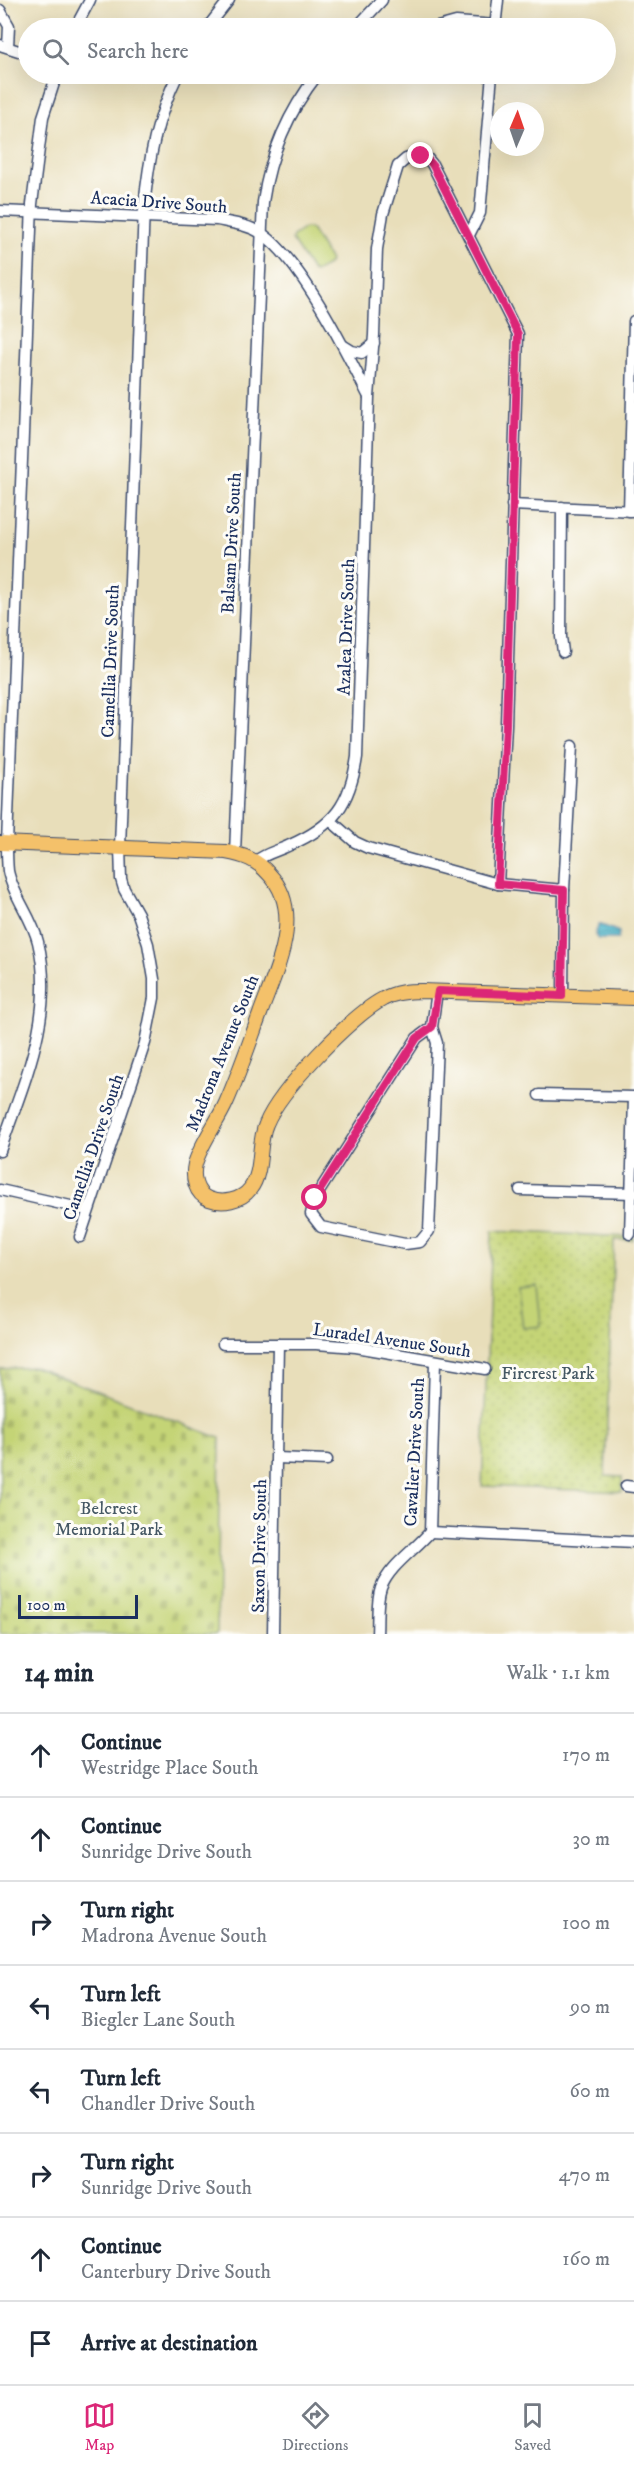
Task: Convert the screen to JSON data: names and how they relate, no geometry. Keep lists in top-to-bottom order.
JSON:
{
  "streets": {
    "main road": ["Madrona Avenue South"],
    "street": [
      "Acacia Drive South",
      "Balsam Drive South",
      "Azalea Drive South",
      "Camellia Drive South",
      "Luradel Avenue South",
      "Cavalier Drive South",
      "Saxon Drive South"
    ]
  },
  "crossings": [
    ["Acacia Drive South", "Balsam Drive South"],
    ["Acacia Drive South", "Azalea Drive South"],
    ["Acacia Drive South", "Camellia Drive South"],
    ["Balsam Drive South", "Madrona Avenue South"],
    ["Azalea Drive South", "Madrona Avenue South"],
    ["Camellia Drive South", "Madrona Avenue South"],
    ["Luradel Avenue South", "Cavalier Drive South"],
    ["Luradel Avenue South", "Saxon Drive South"]
  ],
  "parks": ["Fircrest Park", "Belcrest Memorial Park"],
  "scale_bar": "100 m",
  "north": "top",
  "page": {
    "search": "Search here",
    "scale": "100 m",
    "heading": ["14 min", "Walk · 1.1 km"],
    "list": [
      ["Continue", "Westridge Place South", "170 m"],
      ["Continue", "Sunridge Drive South", "30 m"],
      ["Turn right", "Madrona Avenue South", "100 m"],
      ["Turn left", "Biegler Lane South", "90 m"],
      ["Turn left", "Chandler Drive South", "60 m"],
      ["Turn right", "Sunridge Drive South", "470 m"],
      ["Continue", "Canterbury Drive South", "160 m"],
      "Arrive at destination"
    ],
    "nav": ["Map", "Directions", "Saved"]
  }
}
